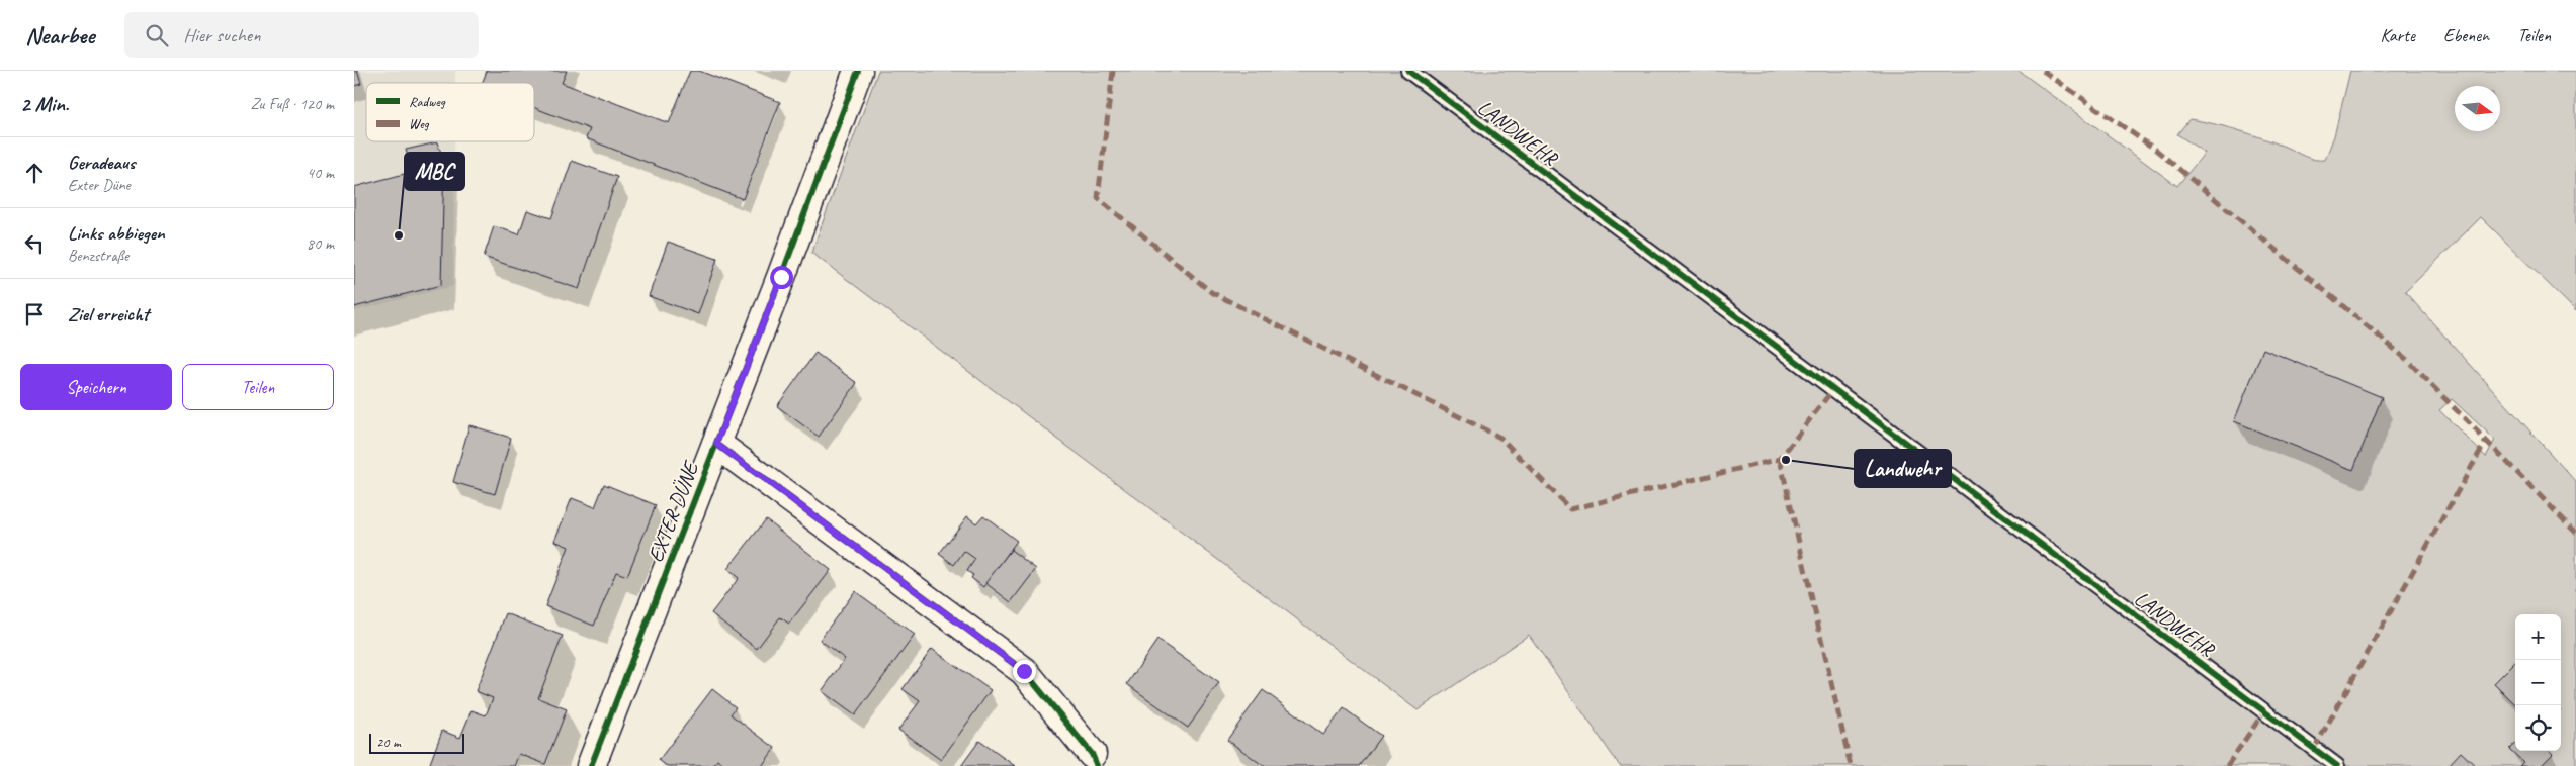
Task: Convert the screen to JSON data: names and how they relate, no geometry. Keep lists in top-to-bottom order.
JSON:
{
  "streets": {
    "street": ["EXTER DÜNE"],
    "lane": ["LANDWEHR"]
  },
  "places": ["MBC", "Landwehr"],
  "legend": ["Radweg", "Weg"],
  "scale_bar": "20 m",
  "north": "right",
  "page": {
    "header": "Nearbee",
    "search": "Hier suchen",
    "nav": ["Karte", "Ebenen", "Teilen"],
    "heading": ["2 Min.", "Zu Fuß · 120 m"],
    "list": [
      ["Geradeaus", "Exter Düne", "40 m"],
      ["Links abbiegen", "Benzstraße", "80 m"],
      "Ziel erreicht"
    ],
    "buttons": ["Speichern", "Teilen"],
    "map_buttons": ["+", "−"],
    "scale": "20 m"
  }
}
